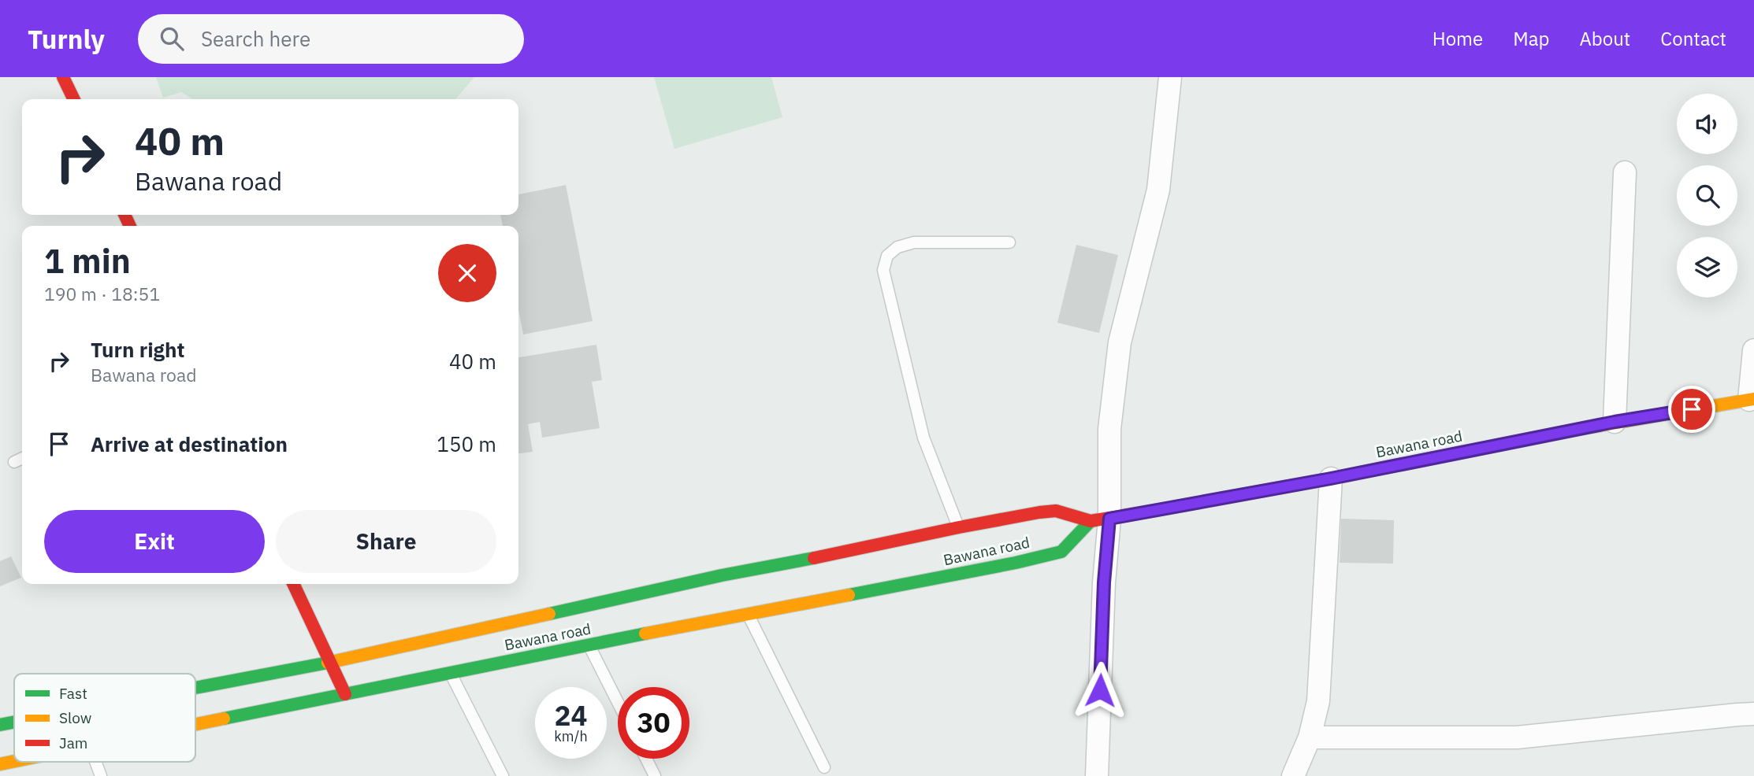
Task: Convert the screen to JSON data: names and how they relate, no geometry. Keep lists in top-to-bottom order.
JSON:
{
  "streets": {
    "main road": ["Bawana road"]
  },
  "legend": ["Fast", "Slow", "Jam"],
  "page": {
    "header": "Turnly",
    "search": "Search here",
    "nav": [
      "Home",
      "Map",
      "About",
      "Contact"
    ],
    "turn": ["40 m", "Bawana road"],
    "heading": ["1 min", "190 m · 18:51"],
    "list": [
      {
        "name": "Turn right",
        "note": "Bawana road",
        "value": "40 m"
      },
      {
        "name": "Arrive at destination",
        "value": "150 m"
      }
    ],
    "buttons": ["Exit", "Share"],
    "speed": "24 km/h",
    "limit": "30"
  }
}
